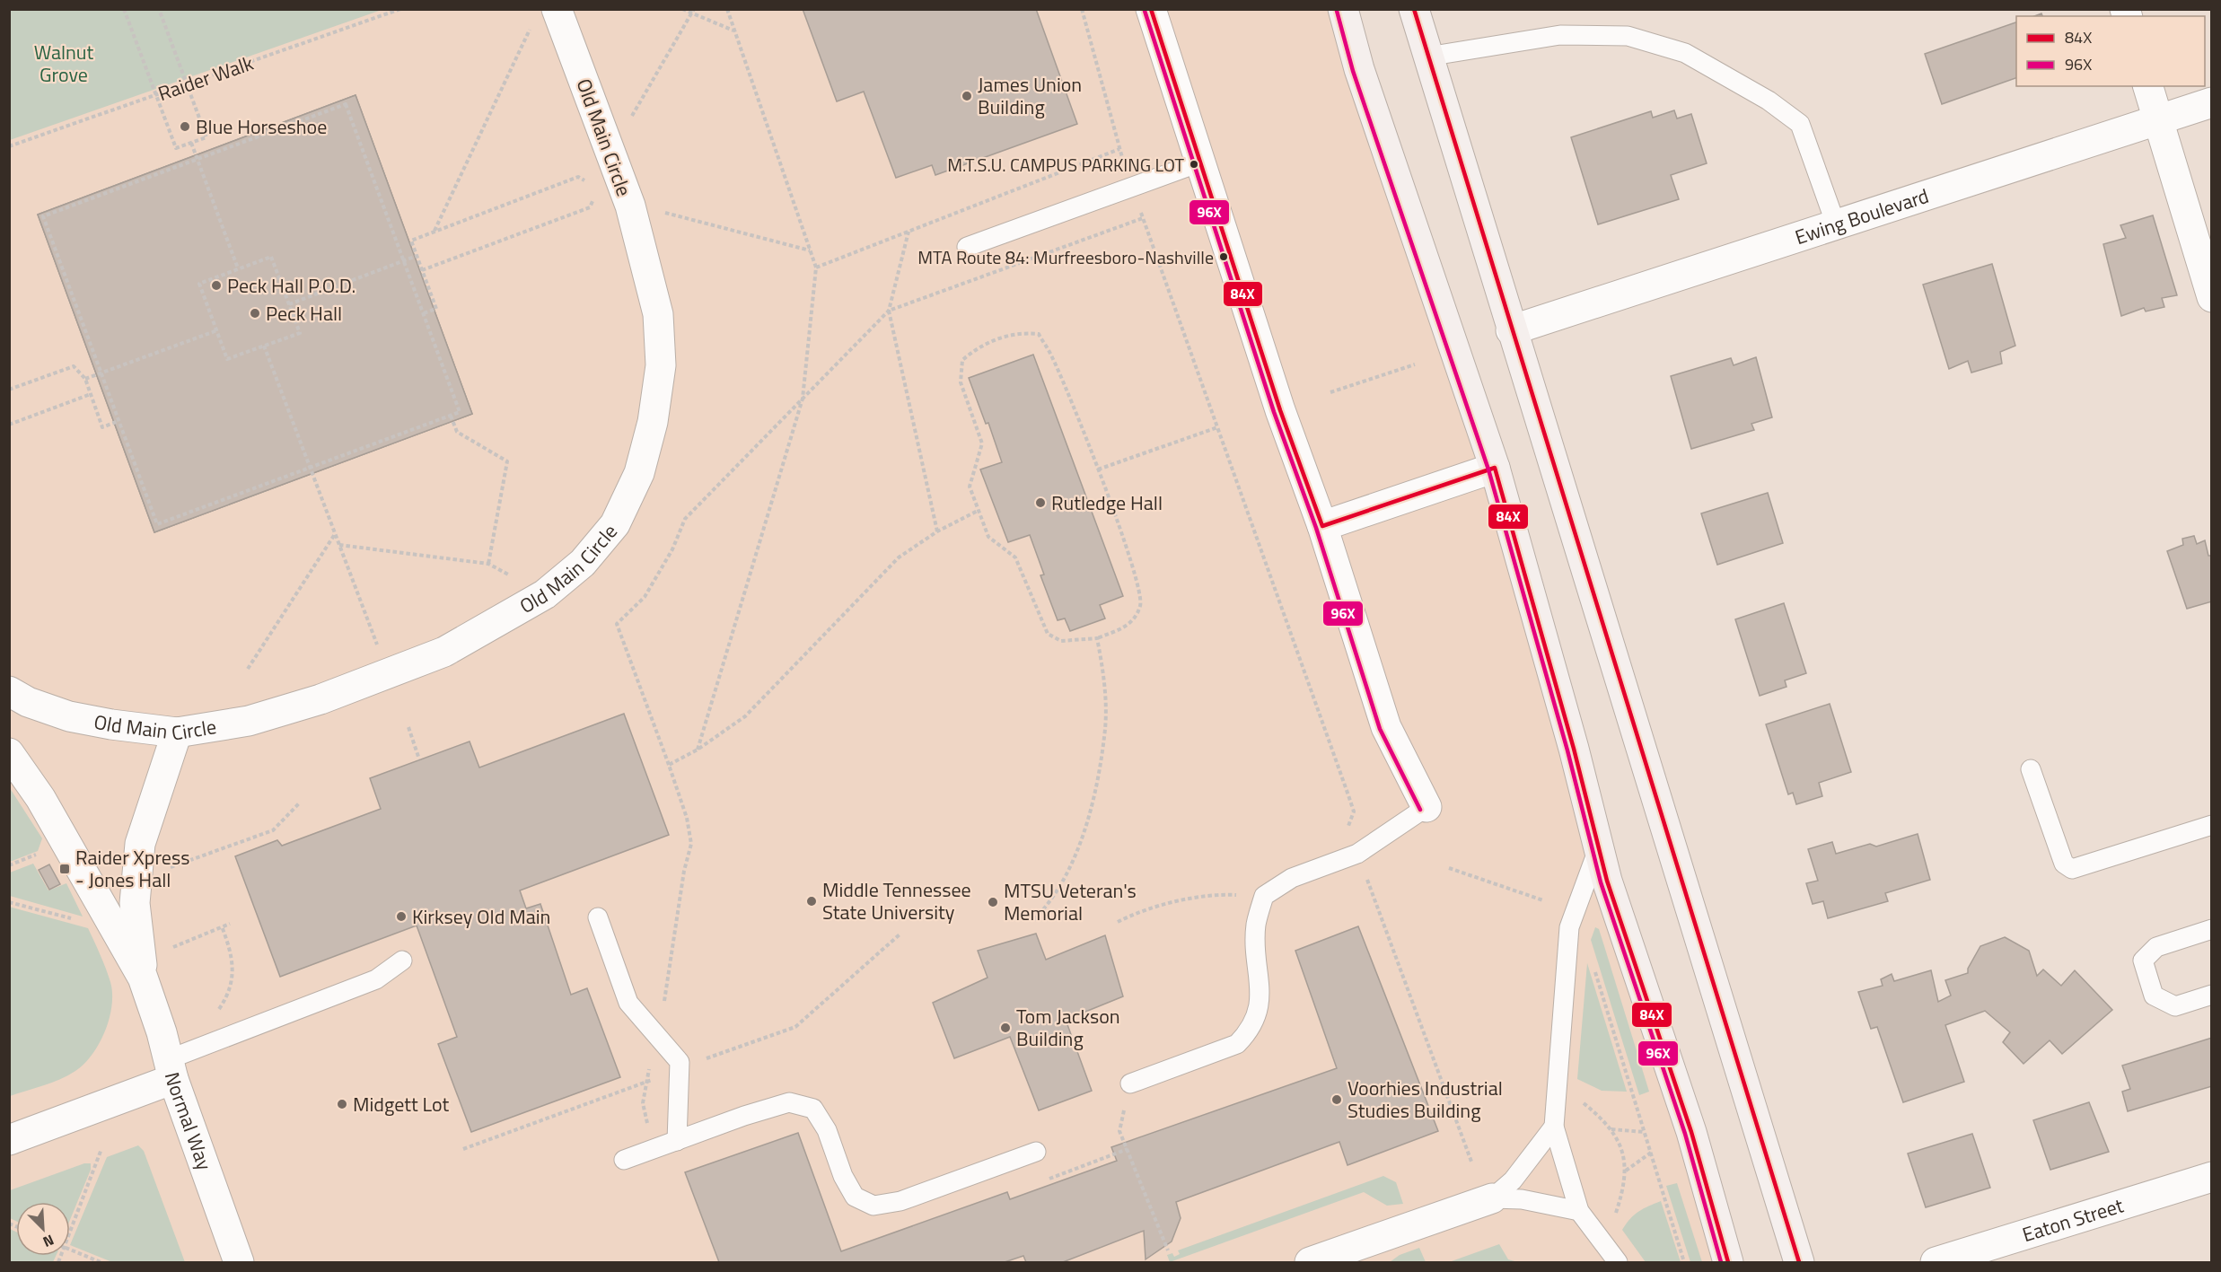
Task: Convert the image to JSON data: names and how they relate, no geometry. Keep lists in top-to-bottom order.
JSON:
{
  "streets": {
    "street": [
      "Old Main Circle",
      "Ewing Boulevard",
      "Normal Way",
      "Eaton Street"
    ],
    "path": ["Raider Walk"]
  },
  "crossings": [
    ["Old Main Circle", "Normal Way"]
  ],
  "parks": ["Walnut Grove"],
  "places": {
    "other": [
      "James Union Building",
      "Blue Horseshoe",
      "M.T.S.U. CAMPUS PARKING LOT",
      "MTA Route 84: Murfreesboro-Nashville",
      "Peck Hall P.O.D.",
      "Peck Hall",
      "Rutledge Hall",
      "Middle Tennessee State University",
      "MTSU Veteran's Memorial",
      "Kirksey Old Main",
      "Tom Jackson Building",
      "Voorhies Industrial Studies Building",
      "Midgett Lot"
    ],
    "transit": ["Raider Xpress - Jones Hall"]
  },
  "lines": ["transit line 84X", "transit line 96X"],
  "legend": ["84X", "96X"],
  "north": "bottom right"
}
